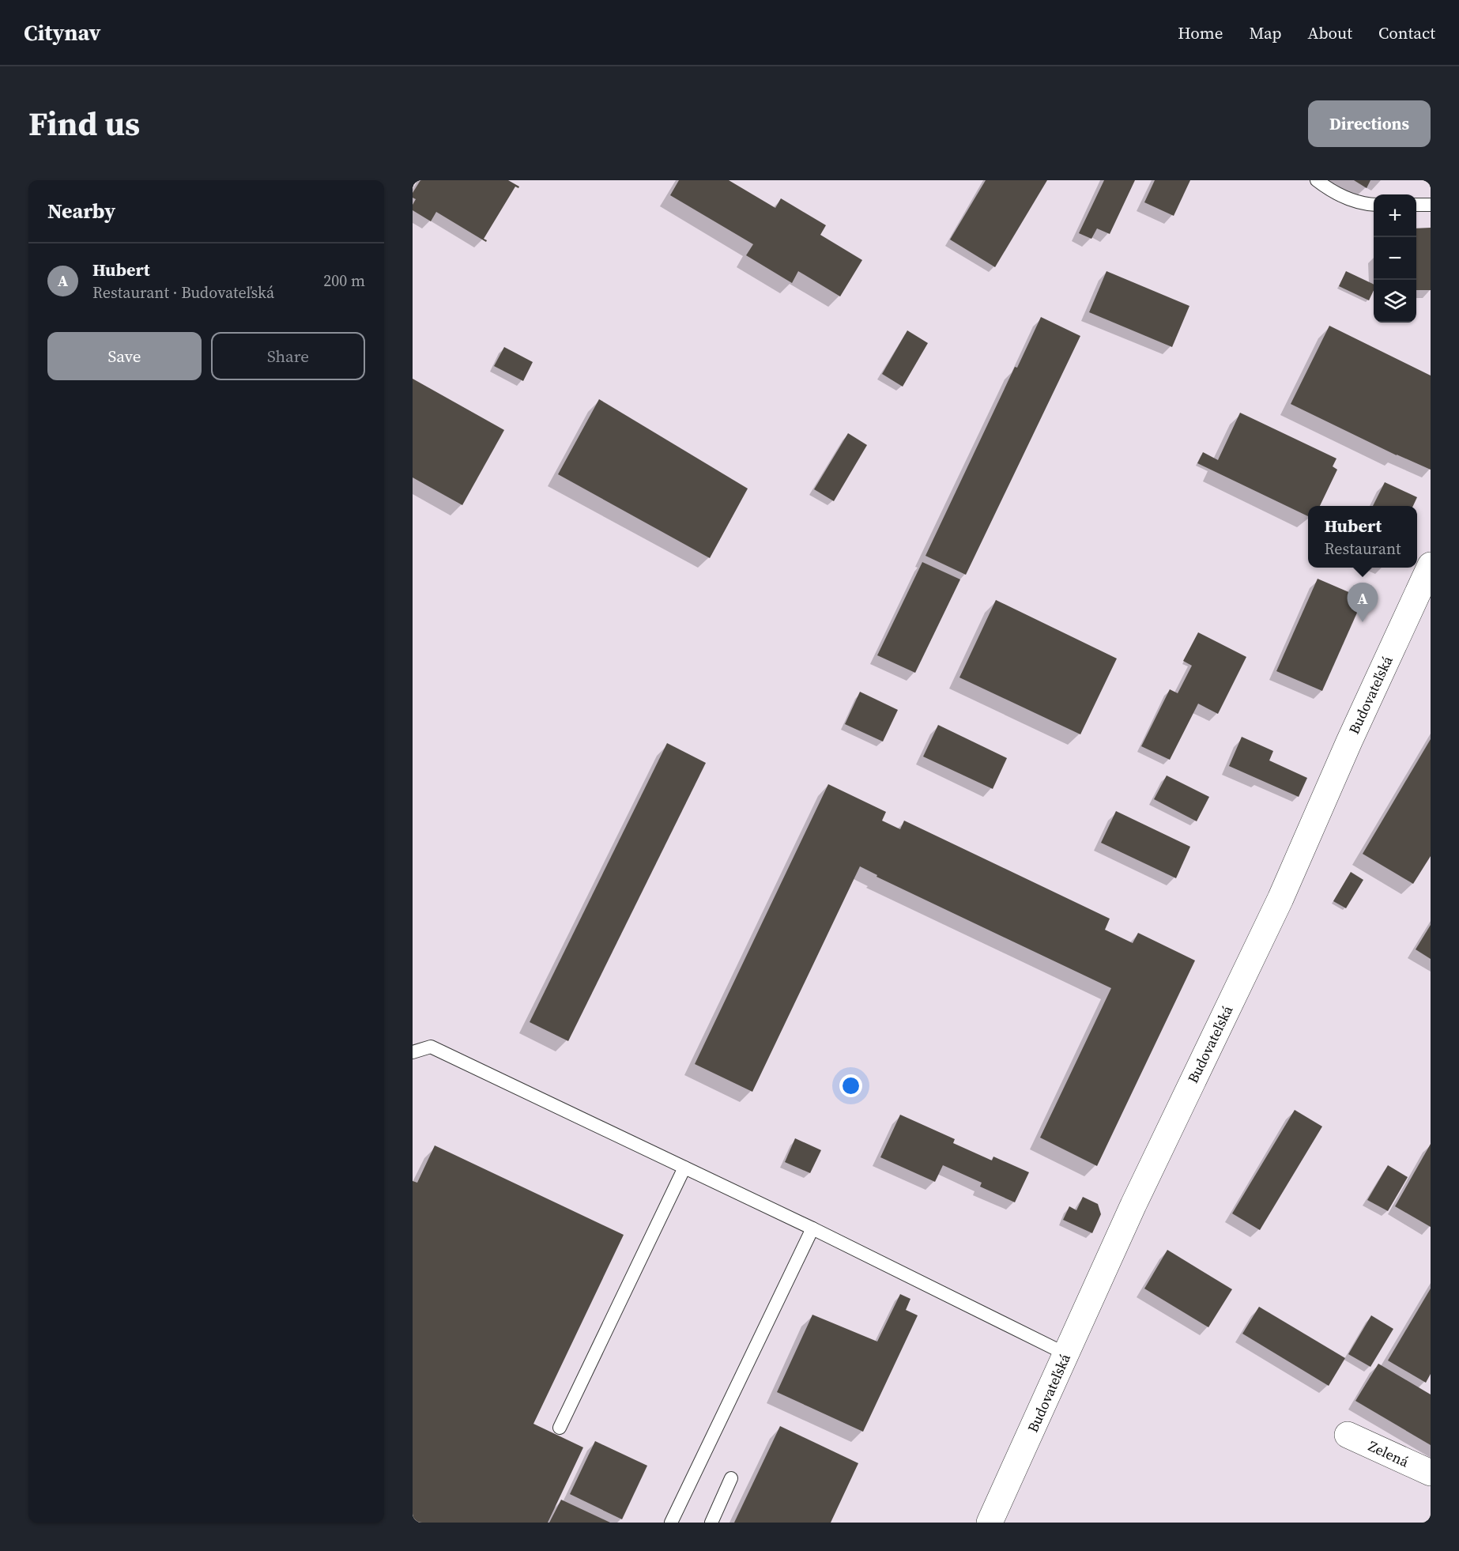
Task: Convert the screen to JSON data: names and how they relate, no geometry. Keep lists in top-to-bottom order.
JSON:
{
  "streets": {
    "street": ["Budovateľská", "Zelená"]
  },
  "page": {
    "header": "Citynav",
    "nav": [
      "Home",
      "Map",
      "About",
      "Contact"
    ],
    "title": "Find us",
    "buttons": [
      "Directions",
      ["Save", "Share"]
    ],
    "heading": "Nearby",
    "map_buttons": ["+", "−"],
    "list": [
      {
        "mark": "A",
        "name": "Hubert",
        "note": "Restaurant · Budovateľská",
        "value": "200 m"
      }
    ],
    "popup": ["Hubert", "Restaurant"],
    "pins": "A"
  }
}
